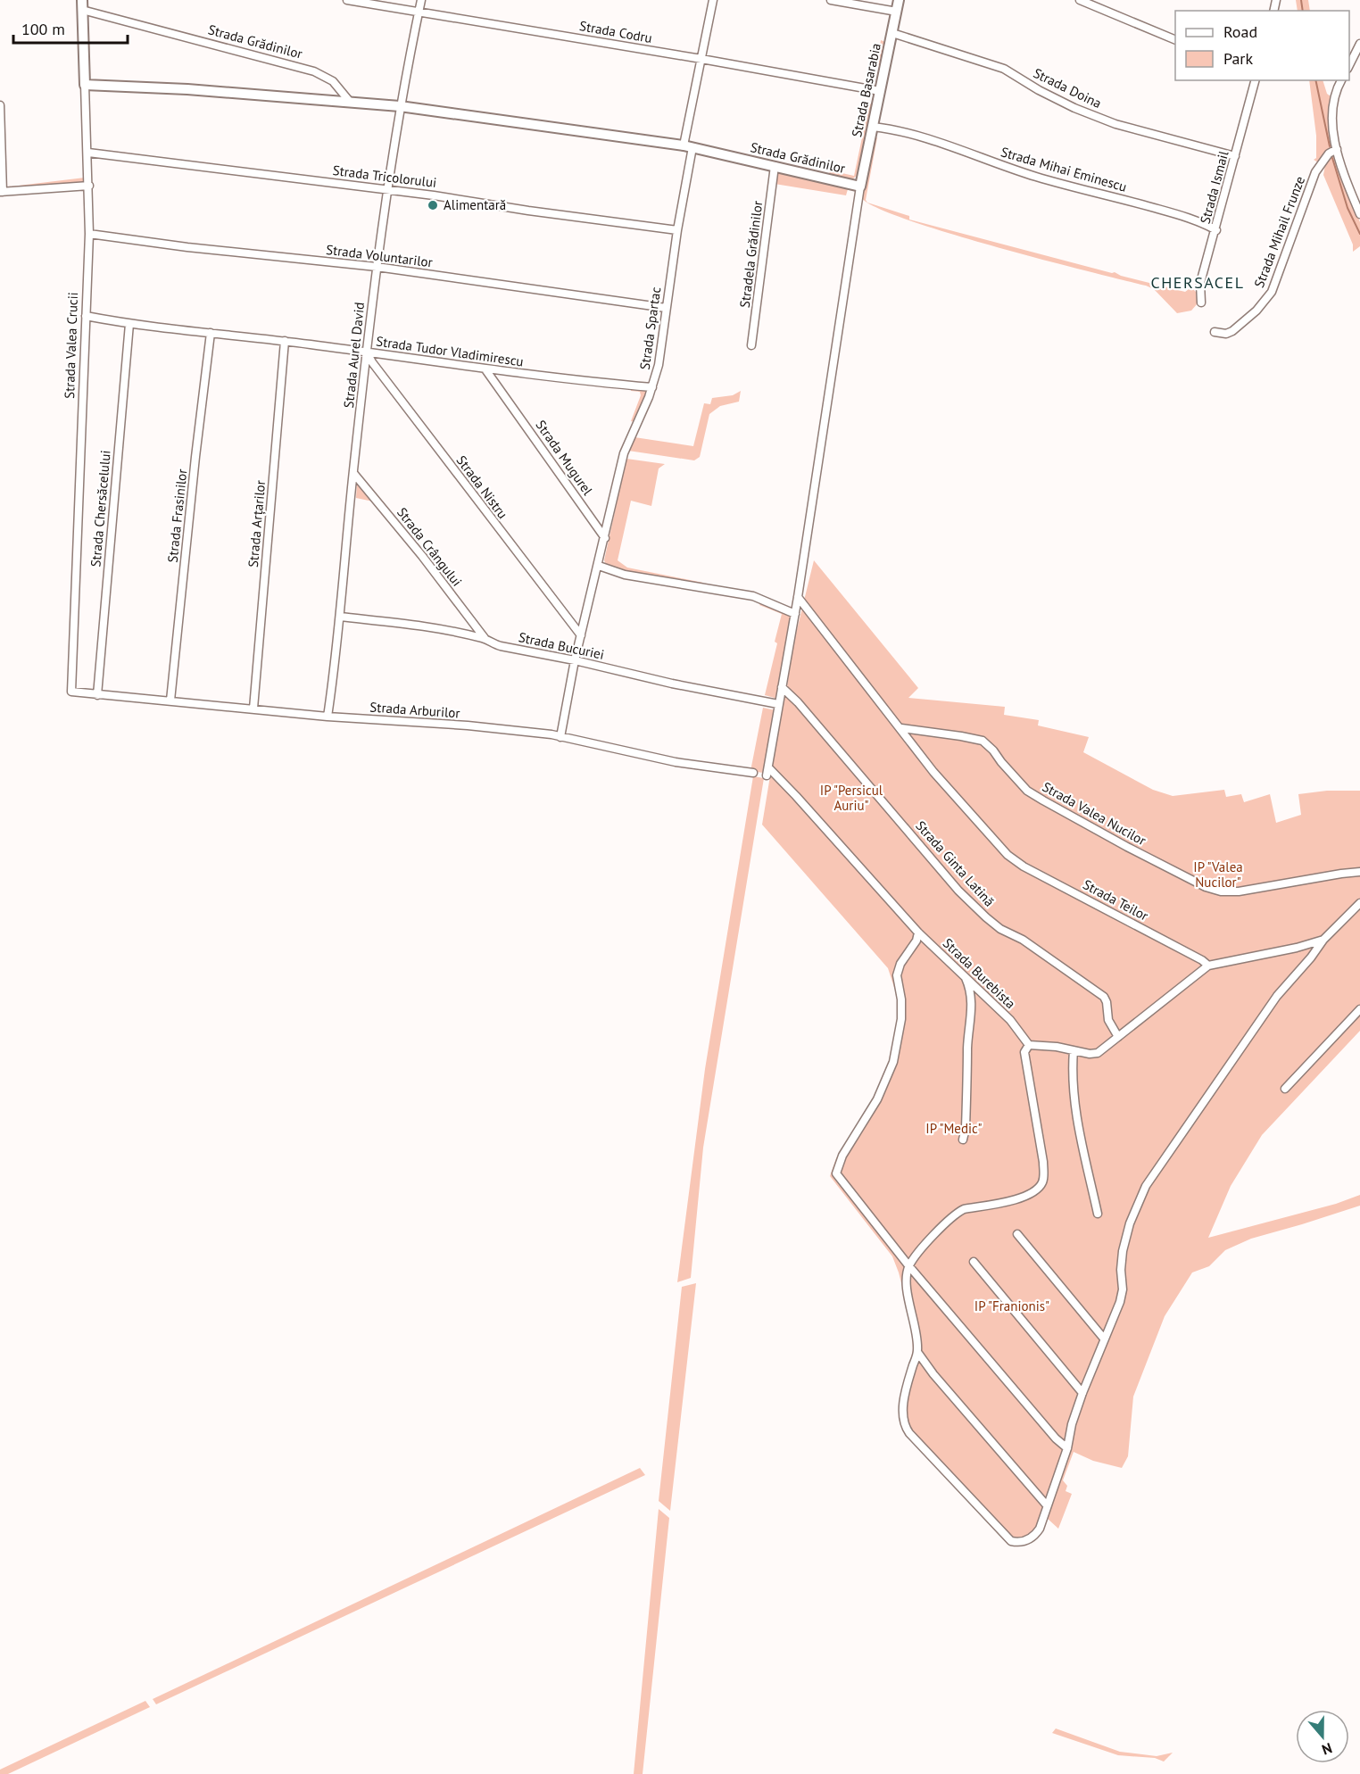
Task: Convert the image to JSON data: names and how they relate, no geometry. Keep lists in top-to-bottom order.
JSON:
{
  "streets": {
    "street": [
      "Strada Codru",
      "Strada Grădinilor",
      "Strada Doina",
      "Strada Basarabia",
      "Strada Mihai Eminescu",
      "Strada Tricolorului",
      "Strada Ismail",
      "Strada Mihail Frunze",
      "Stradela Grădinilor",
      "Strada Voluntarilor",
      "Strada Spartac",
      "Strada Valea Crucii",
      "Strada Tudor Vladimirescu",
      "Strada Aurel David",
      "Strada Mugurel",
      "Strada Nistru",
      "Strada Chersăcelului",
      "Strada Frasinilor",
      "Strada Arțarilor",
      "Strada Crângului",
      "Strada Bucuriei",
      "Strada Arburilor",
      "Strada Valea Nucilor",
      "Strada Ginta Latină",
      "Strada Teilor",
      "Strada Burebista"
    ]
  },
  "crossings": [
    ["Strada Codru", "Strada Basarabia"],
    ["Strada Codru", "Strada Spartac"],
    ["Strada Codru", "Strada Aurel David"],
    ["Strada Grădinilor", "Strada Basarabia"],
    ["Strada Grădinilor", "Stradela Grădinilor"],
    ["Strada Grădinilor", "Strada Spartac"],
    ["Strada Grădinilor", "Strada Valea Crucii"],
    ["Strada Grădinilor", "Strada Aurel David"],
    ["Strada Grădinilor", "Strada Bucuriei"],
    ["Strada Grădinilor", "Strada Ginta Latină"],
    ["Strada Grădinilor", "Strada Burebista"],
    ["Strada Doina", "Strada Basarabia"],
    ["Strada Doina", "Strada Ismail"],
    ["Strada Basarabia", "Strada Mihai Eminescu"],
    ["Strada Mihai Eminescu", "Strada Ismail"],
    ["Strada Tricolorului", "Strada Spartac"],
    ["Strada Tricolorului", "Strada Valea Crucii"],
    ["Strada Tricolorului", "Strada Aurel David"],
    ["Strada Voluntarilor", "Strada Spartac"],
    ["Strada Voluntarilor", "Strada Valea Crucii"],
    ["Strada Voluntarilor", "Strada Aurel David"],
    ["Strada Spartac", "Strada Tudor Vladimirescu"],
    ["Strada Spartac", "Strada Mugurel"],
    ["Strada Valea Crucii", "Strada Tudor Vladimirescu"],
    ["Strada Valea Crucii", "Strada Arburilor"],
    ["Strada Tudor Vladimirescu", "Strada Aurel David"],
    ["Strada Tudor Vladimirescu", "Strada Mugurel"],
    ["Strada Tudor Vladimirescu", "Strada Nistru"],
    ["Strada Tudor Vladimirescu", "Strada Chersăcelului"],
    ["Strada Tudor Vladimirescu", "Strada Frasinilor"],
    ["Strada Tudor Vladimirescu", "Strada Arțarilor"],
    ["Strada Aurel David", "Strada Nistru"],
    ["Strada Aurel David", "Strada Crângului"],
    ["Strada Aurel David", "Strada Bucuriei"],
    ["Strada Aurel David", "Strada Arburilor"],
    ["Strada Chersăcelului", "Strada Arburilor"],
    ["Strada Frasinilor", "Strada Arburilor"],
    ["Strada Arțarilor", "Strada Arburilor"],
    ["Strada Crângului", "Strada Bucuriei"],
    ["Strada Valea Nucilor", "Strada Teilor"]
  ],
  "districts": ["CHERSACEL"],
  "parks": [
    "IP \"Persicul Auriu\"",
    "IP \"Valea Nucilor\"",
    "IP \"Medic\"",
    "IP \"Franionis\""
  ],
  "places": ["Alimentară"],
  "legend": ["Road", "Park"],
  "scale_bar": "100 m",
  "north": "bottom"
}
